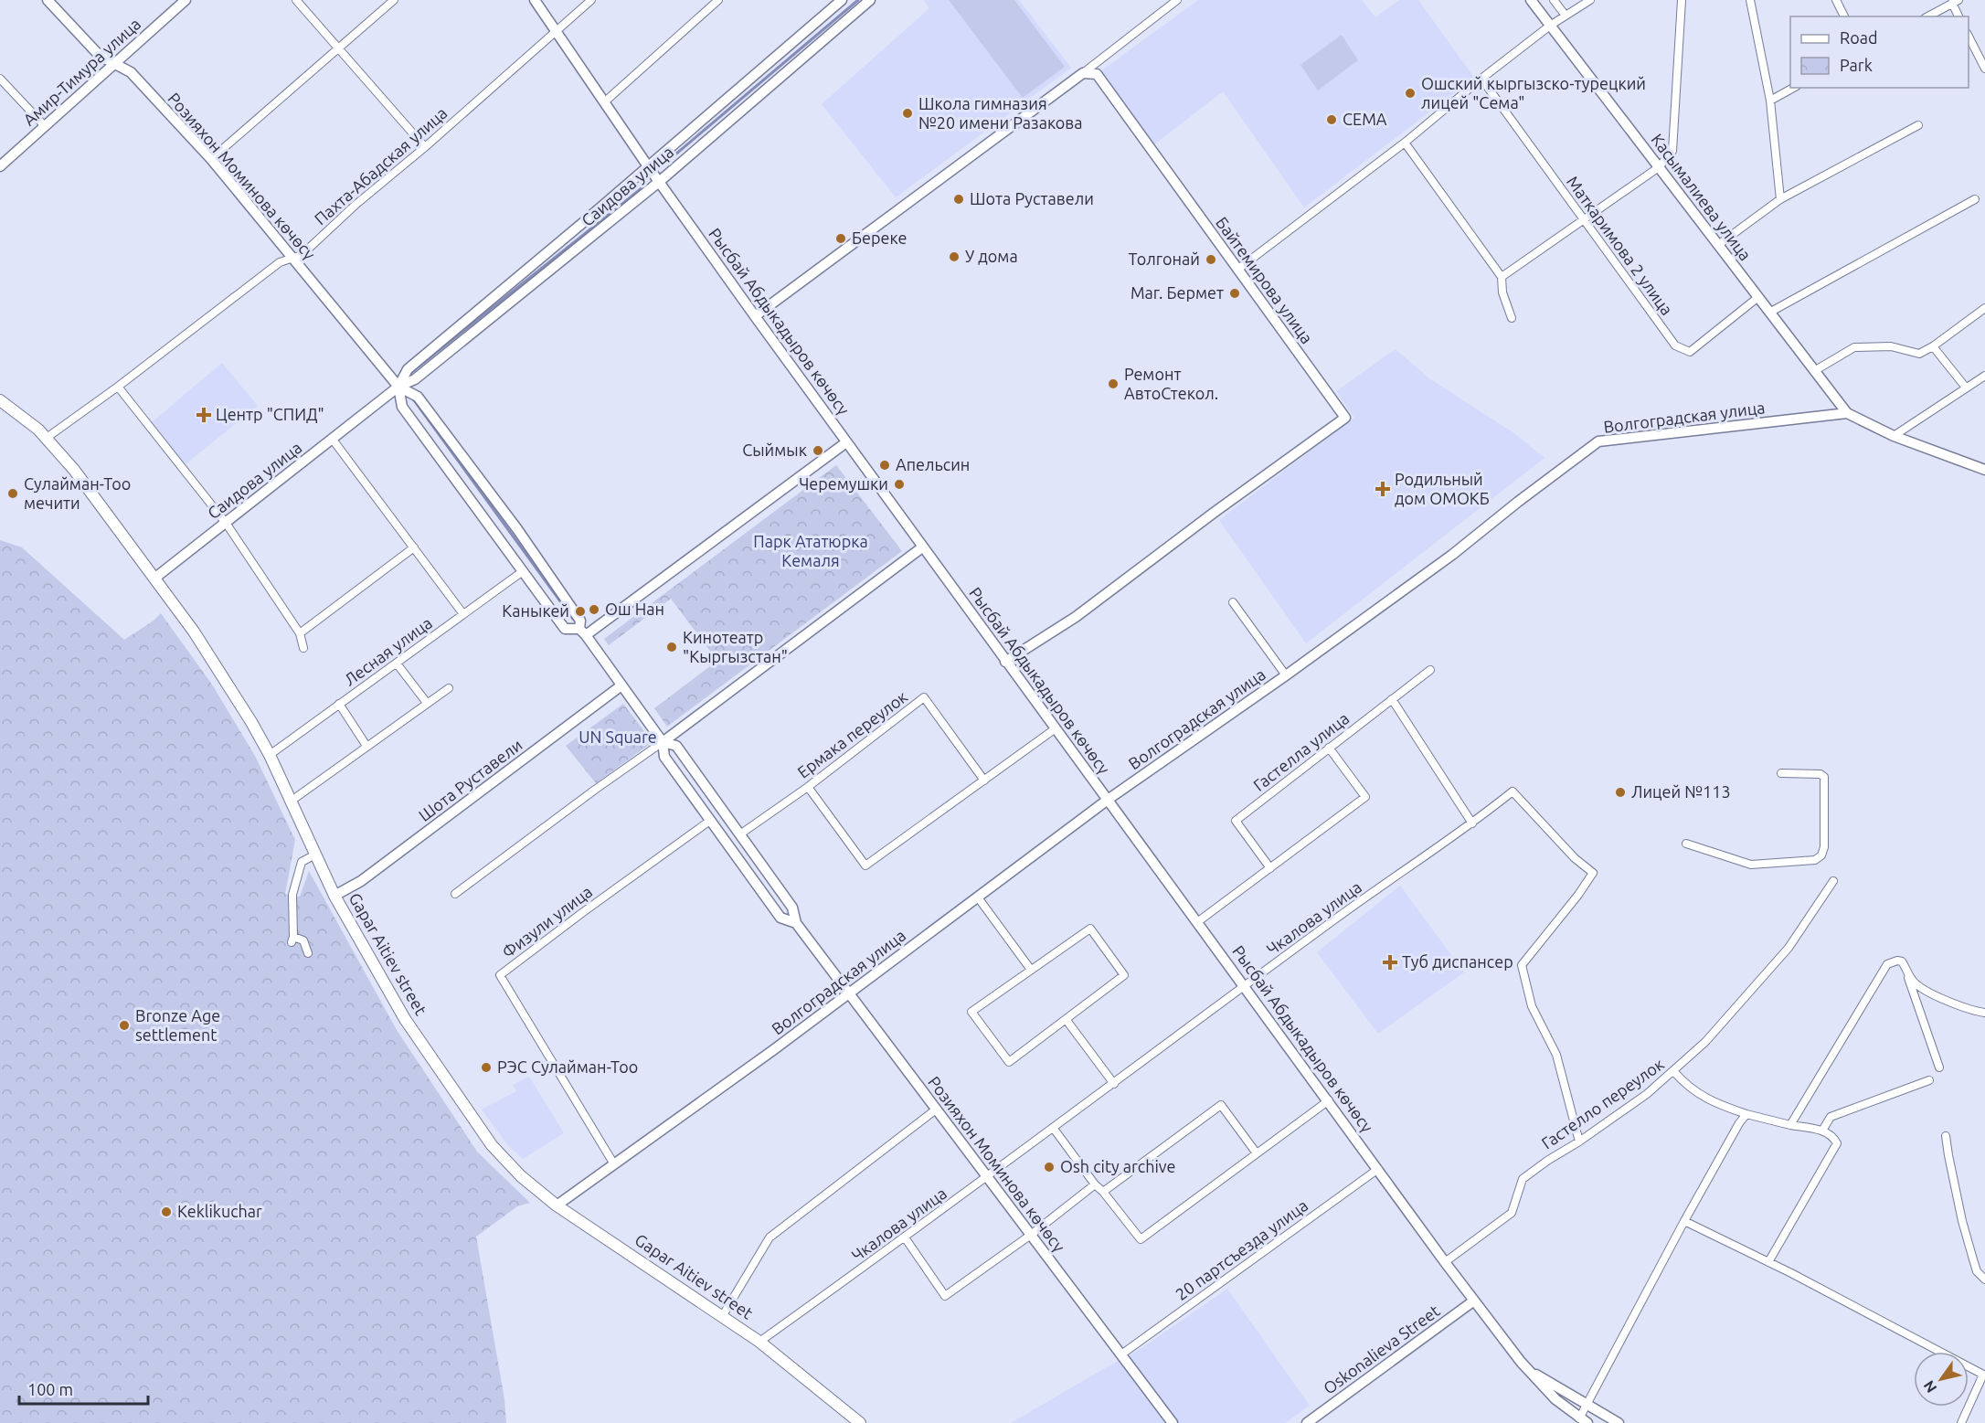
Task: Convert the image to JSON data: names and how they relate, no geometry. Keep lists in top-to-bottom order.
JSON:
{
  "streets": {
    "main road": ["Gapar Aitiev street"],
    "street": [
      "Амир-Тимура улица",
      "Пахта-Абадская улица",
      "Розияхон Моминова көчөсү",
      "Саидова улица",
      "Касымалиева улица",
      "Маткаримова 2 улица",
      "Байтемирова улица",
      "Рысбай Абдыкадыров көчөсү",
      "Волгоградская улица",
      "Лесная улица",
      "Ермака переулок",
      "Гастелла улица",
      "Шота Руставели",
      "Чкалова улица",
      "Физули улица",
      "Гастелло переулок",
      "20 партсъезда улица",
      "Oskonalieva Street"
    ]
  },
  "crossings": [
    ["Амир-Тимура улица", "Розияхон Моминова көчөсү"],
    ["Пахта-Абадская улица", "Розияхон Моминова көчөсү"],
    ["Пахта-Абадская улица", "Рысбай Абдыкадыров көчөсү"],
    ["Пахта-Абадская улица", "Gapar Aitiev street"],
    ["Розияхон Моминова көчөсү", "Саидова улица"],
    ["Розияхон Моминова көчөсү", "Волгоградская улица"],
    ["Розияхон Моминова көчөсү", "Лесная улица"],
    ["Розияхон Моминова көчөсү", "Ермака переулок"],
    ["Розияхон Моминова көчөсү", "Шота Руставели"],
    ["Розияхон Моминова көчөсү", "Чкалова улица"],
    ["Розияхон Моминова көчөсү", "Физули улица"],
    ["Розияхон Моминова көчөсү", "20 партсъезда улица"],
    ["Саидова улица", "Рысбай Абдыкадыров көчөсү"],
    ["Саидова улица", "Gapar Aitiev street"],
    ["Касымалиева улица", "Маткаримова 2 улица"],
    ["Касымалиева улица", "Волгоградская улица"],
    ["Байтемирова улица", "Рысбай Абдыкадыров көчөсү"],
    ["Рысбай Абдыкадыров көчөсү", "Волгоградская улица"],
    ["Рысбай Абдыкадыров көчөсү", "Чкалова улица"],
    ["Рысбай Абдыкадыров көчөсү", "Гастелло переулок"],
    ["Рысбай Абдыкадыров көчөсү", "20 партсъезда улица"],
    ["Рысбай Абдыкадыров көчөсү", "Oskonalieva Street"],
    ["Волгоградская улица", "Физули улица"],
    ["Волгоградская улица", "Gapar Aitiev street"],
    ["Лесная улица", "Gapar Aitiev street"],
    ["Шота Руставели", "Gapar Aitiev street"],
    ["Чкалова улица", "Gapar Aitiev street"],
    ["Чкалова улица", "Гастелло переулок"]
  ],
  "parks": ["Парк Ататюрка Кемаля", "UN Square"],
  "places": {
    "other": [
      "Ошский кыргызско-турецкий лицей \"Сема\"",
      "Школа гимназия №20 имени Разакова",
      "СЕМА",
      "Шота Руставели",
      "Береке",
      "У дома",
      "Толгонай",
      "Маг. Бермет",
      "Ремонт АвтоСтекол.",
      "Сыймык",
      "Апельсин",
      "Черемушки",
      "Сулайман-Тоо мечити",
      "Ош Нан",
      "Каныкей",
      "Кинотеатр \"Кыргызстан\"",
      "Лицей №113",
      "Bronze Age settlement",
      "РЭС Сулайман-Тоо",
      "Osh city archive",
      "Keklikuchar"
    ],
    "health": ["Центр \"СПИД\"", "Родильный дом ОМОКБ", "Туб диспансер"]
  },
  "legend": ["Road", "Park"],
  "scale_bar": "100 m",
  "north": "bottom left"
}
